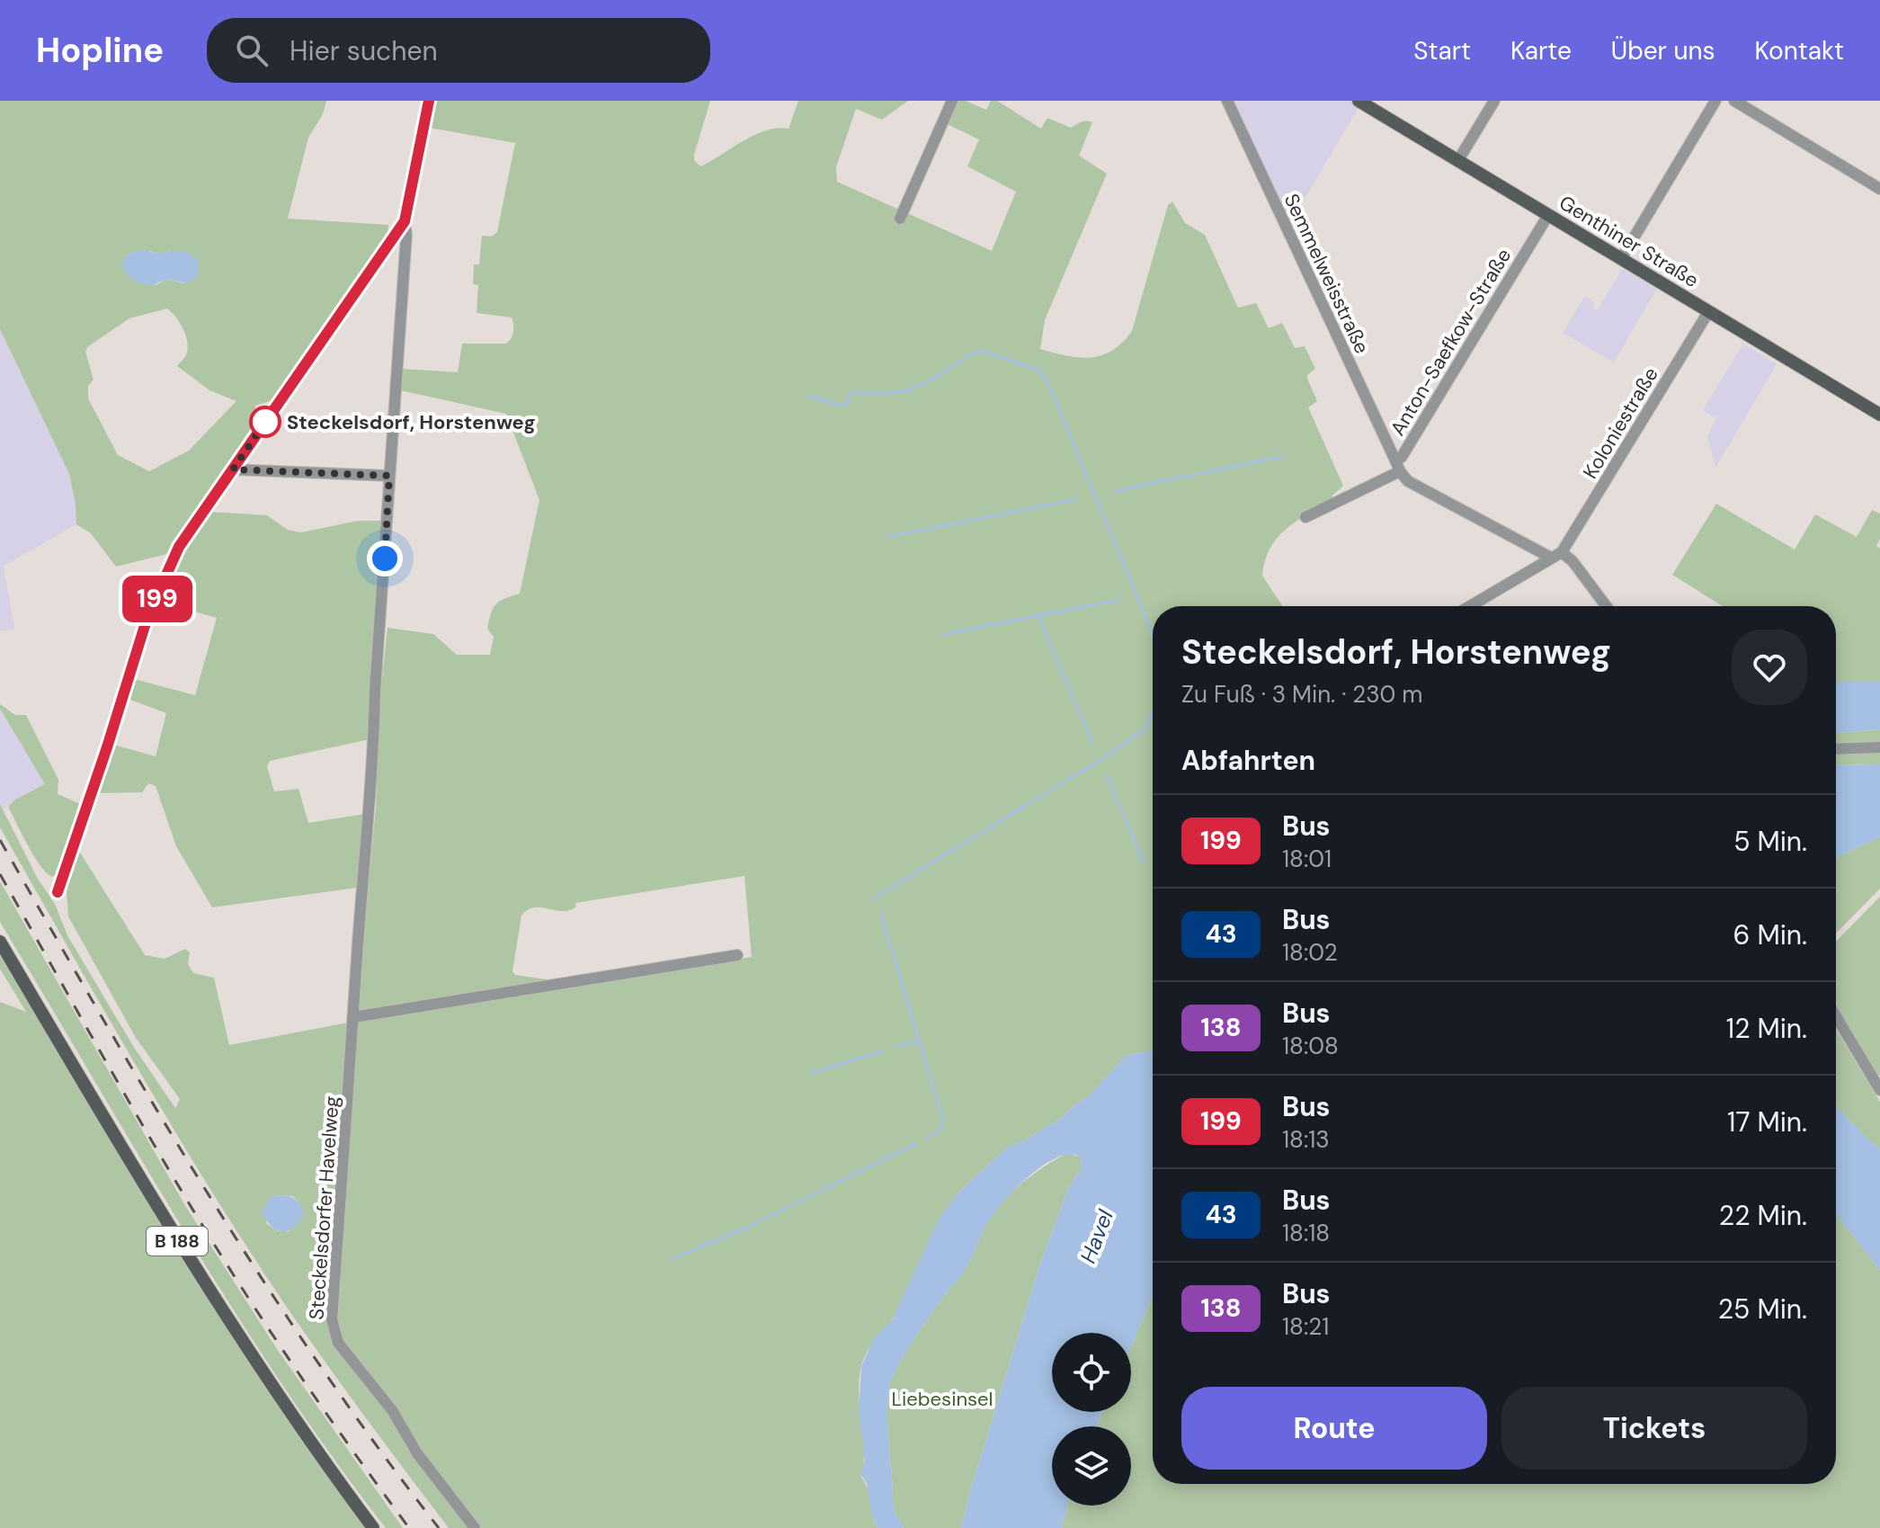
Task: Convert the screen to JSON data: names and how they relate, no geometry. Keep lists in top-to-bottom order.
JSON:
{
  "streets": {
    "main road": ["Genthiner Straße", "B 188"],
    "street": [
      "Semmelweisstraße",
      "Anton-Saefkow-Straße",
      "Koloniestraße",
      "Steckelsdorfer Havelweg"
    ]
  },
  "crossings": [
    ["Genthiner Straße", "Anton-Saefkow-Straße"],
    ["Genthiner Straße", "Koloniestraße"],
    ["Semmelweisstraße", "Anton-Saefkow-Straße"],
    ["Semmelweisstraße", "Koloniestraße"]
  ],
  "water": ["Havel"],
  "parks": ["Liebesinsel"],
  "places": ["Steckelsdorf, Horstenweg"],
  "lines": ["bus line 199"],
  "page": {
    "header": "Hopline",
    "search": "Hier suchen",
    "nav": [
      "Start",
      "Karte",
      "Über uns",
      "Kontakt"
    ],
    "on_map": "199",
    "heading": [
      ["Steckelsdorf, Horstenweg", "Zu Fuß · 3 Min. · 230 m"],
      "Abfahrten"
    ],
    "list": [
      {
        "mark": "199",
        "name": "Bus",
        "note": "18:01",
        "value": "5 Min."
      },
      {
        "mark": "43",
        "name": "Bus",
        "note": "18:02",
        "value": "6 Min."
      },
      {
        "mark": "138",
        "name": "Bus",
        "note": "18:08",
        "value": "12 Min."
      },
      {
        "mark": "199",
        "name": "Bus",
        "note": "18:13",
        "value": "17 Min."
      },
      {
        "mark": "43",
        "name": "Bus",
        "note": "18:18",
        "value": "22 Min."
      },
      {
        "mark": "138",
        "name": "Bus",
        "note": "18:21",
        "value": "25 Min."
      }
    ],
    "buttons": ["Route", "Tickets"]
  }
}
